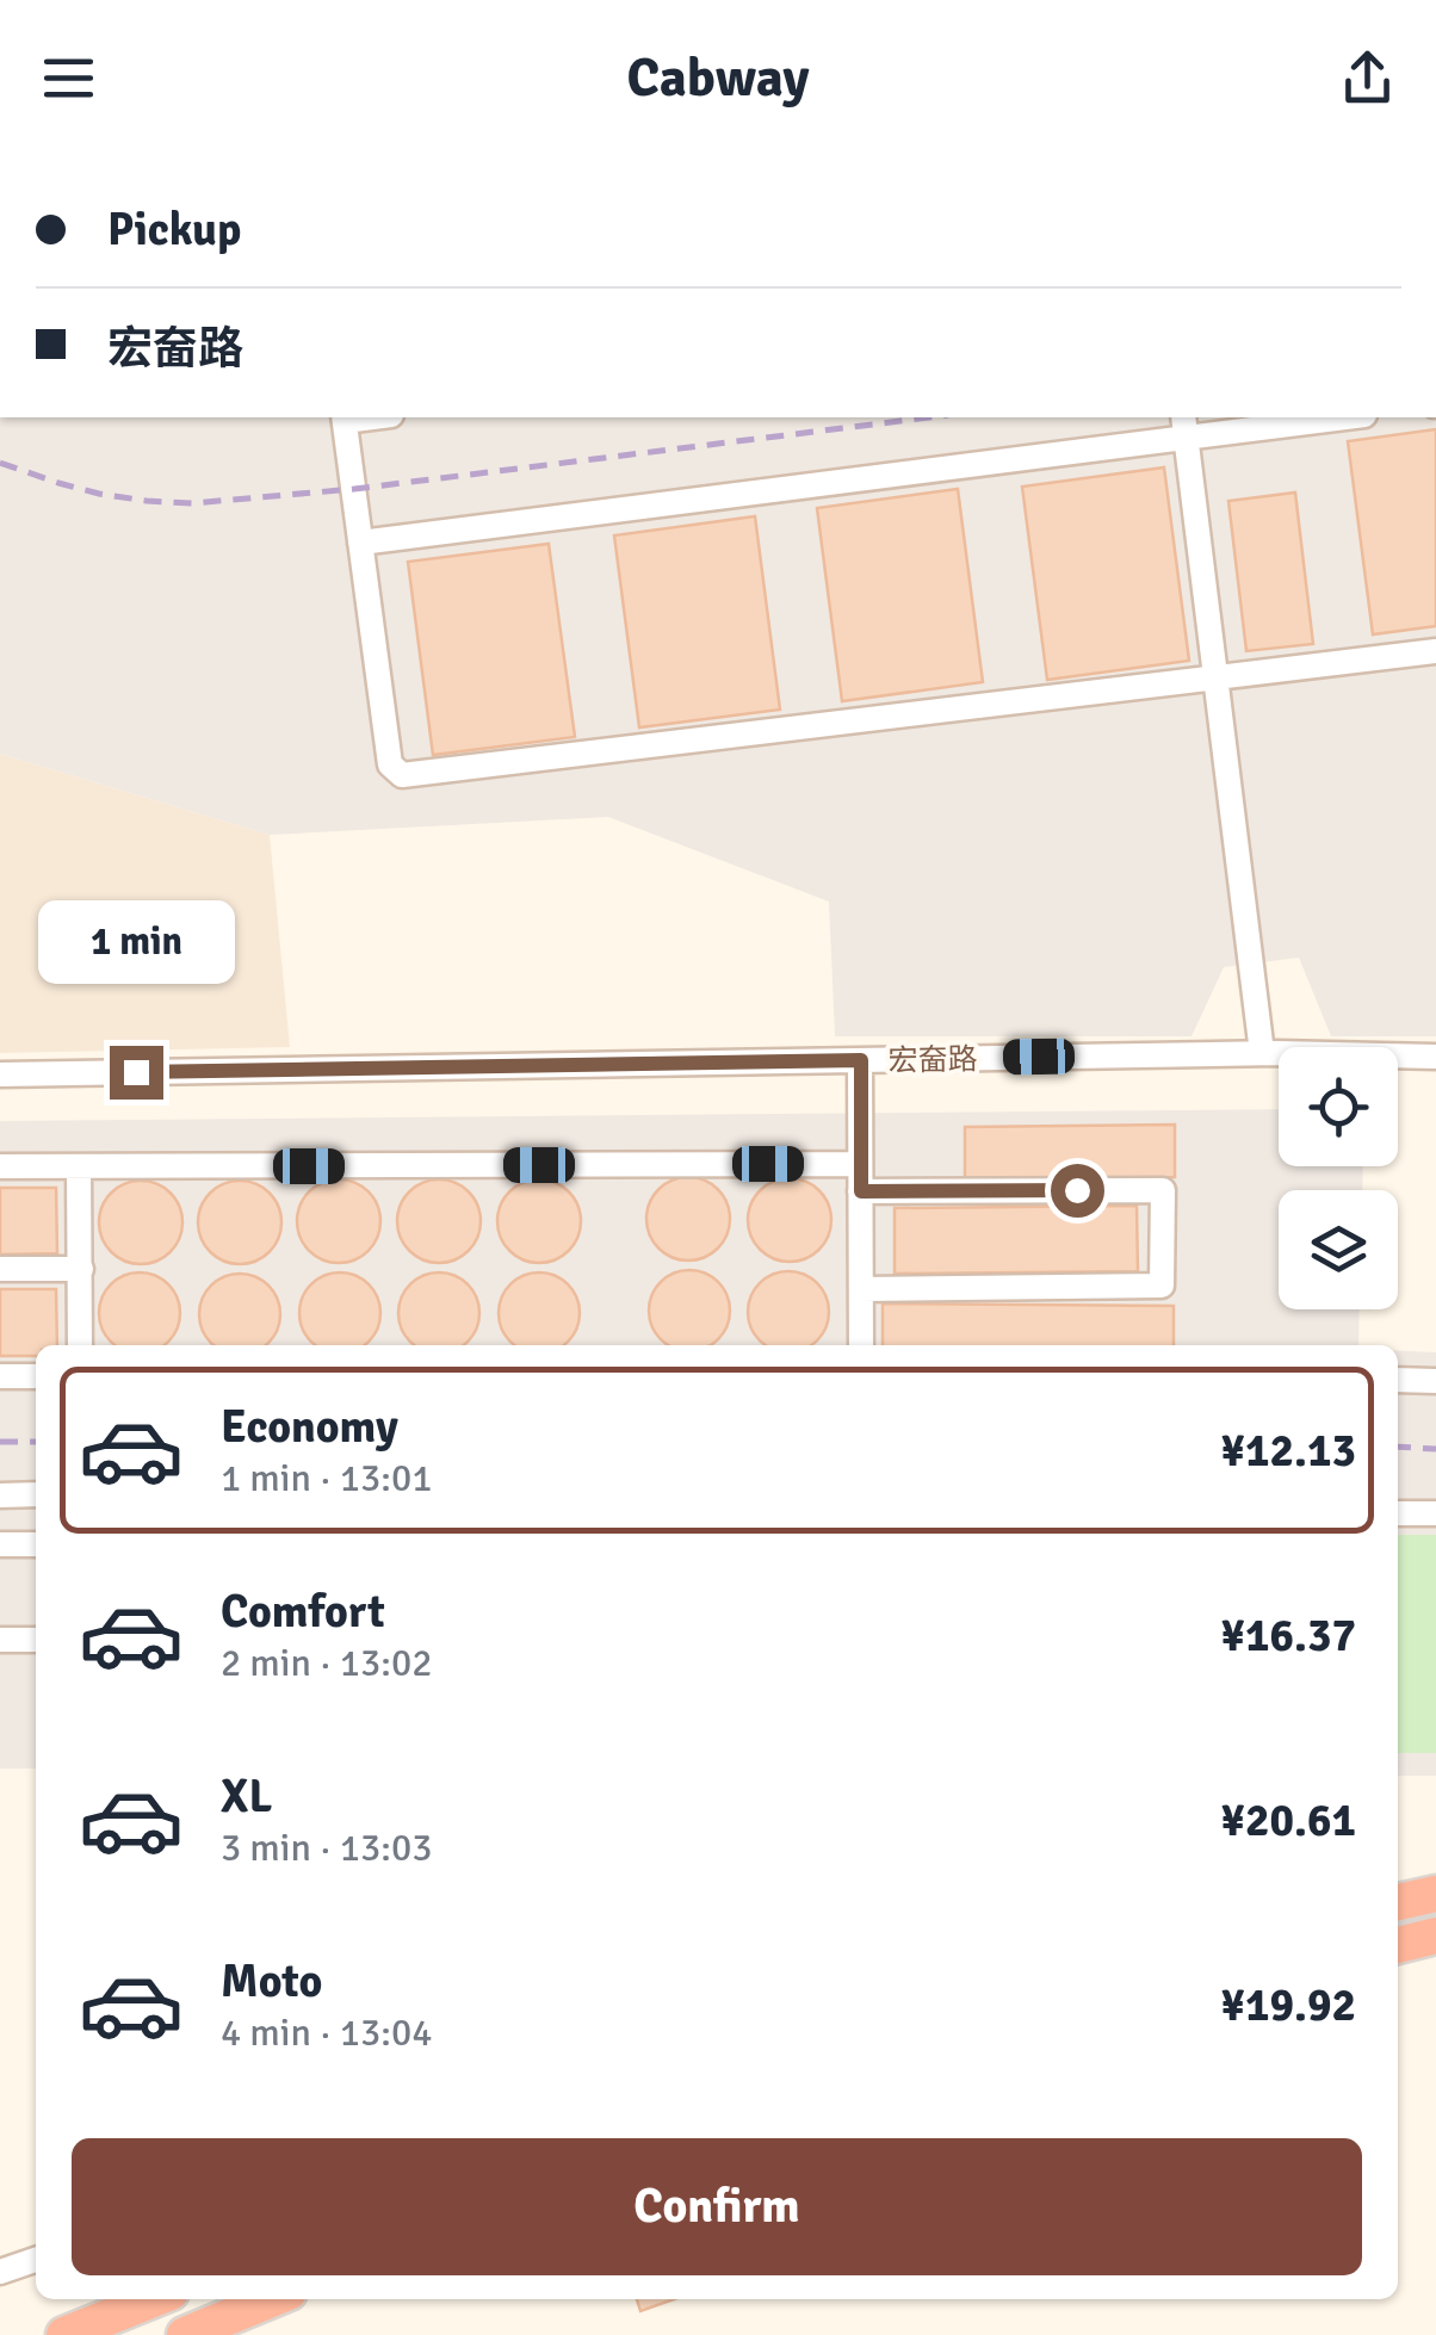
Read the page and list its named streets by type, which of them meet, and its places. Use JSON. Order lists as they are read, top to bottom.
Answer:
{
  "streets": {
    "street": ["宏奤路"]
  },
  "page": {
    "header": "Cabway",
    "banner": ["Pickup", "宏奤路"],
    "bubble": "1 min",
    "list": [
      {
        "name": "Economy",
        "note": "1 min · 13:01",
        "value": "¥12.13"
      },
      {
        "name": "Comfort",
        "note": "2 min · 13:02",
        "value": "¥16.37"
      },
      {
        "name": "XL",
        "note": "3 min · 13:03",
        "value": "¥20.61"
      },
      {
        "name": "Moto",
        "note": "4 min · 13:04",
        "value": "¥19.92"
      }
    ],
    "buttons": "Confirm"
  }
}
